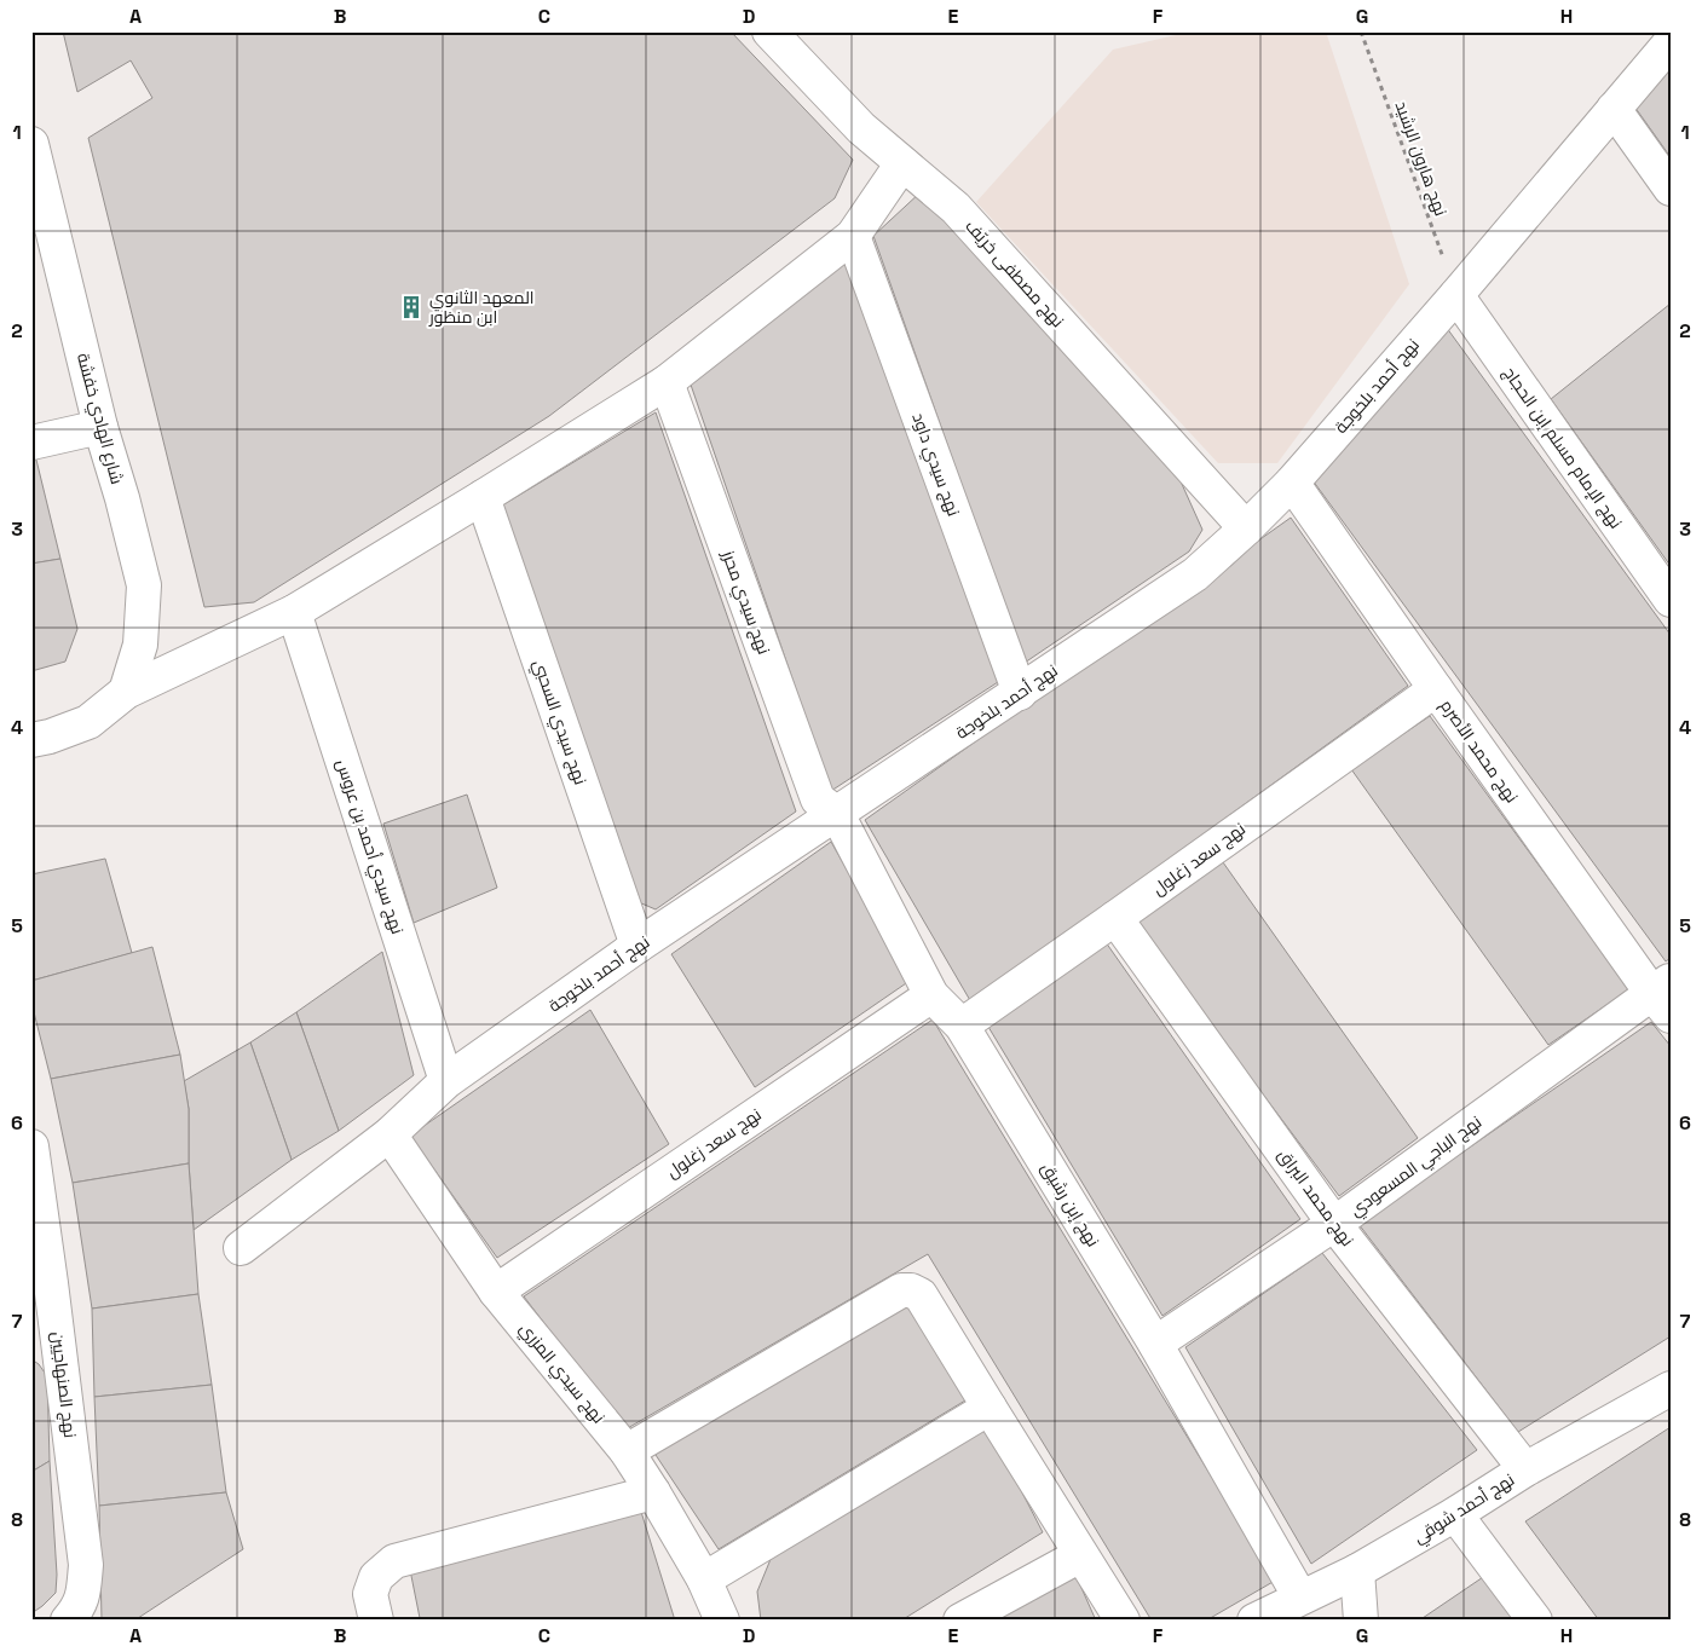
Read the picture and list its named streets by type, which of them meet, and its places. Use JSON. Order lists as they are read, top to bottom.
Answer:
{
  "streets": {
    "street": [
      "نهج مصطفى خريّف",
      "نهج أحمد بلخوجة",
      "شارع الهادي خفشة",
      "نهج اﻹمام مسلم إبن الحجاج",
      "نهج سيدي داود",
      "نهج سيدي محرز",
      "نهج سيدي السحبي",
      "نهج محمد الأصرم",
      "نهج سيدي أحمد بن عروس",
      "نهج سعد زغلول",
      "نهج الباجي المسعودي",
      "نهج محمد البراق",
      "نهج إبن رشيق",
      "نهج سيدي المزري",
      "نهج الصنهاجيين",
      "نهج أحمد شوقي"
    ],
    "path": ["نهج هارون الرشيد"]
  },
  "crossings": [
    ["نهج هارون الرشيد", "نهج أحمد بلخوجة"],
    ["نهج هارون الرشيد", "نهج اﻹمام مسلم إبن الحجاج"],
    ["نهج مصطفى خريّف", "نهج أحمد بلخوجة"],
    ["نهج أحمد بلخوجة", "نهج اﻹمام مسلم إبن الحجاج"],
    ["نهج أحمد بلخوجة", "نهج سيدي داود"],
    ["نهج أحمد بلخوجة", "نهج سيدي محرز"],
    ["نهج أحمد بلخوجة", "نهج سيدي السحبي"],
    ["نهج أحمد بلخوجة", "نهج محمد الأصرم"],
    ["نهج أحمد بلخوجة", "نهج سيدي أحمد بن عروس"],
    ["نهج أحمد بلخوجة", "نهج إبن رشيق"],
    ["نهج أحمد بلخوجة", "نهج سيدي المزري"],
    ["نهج سيدي محرز", "نهج إبن رشيق"],
    ["نهج محمد الأصرم", "نهج سعد زغلول"],
    ["نهج محمد الأصرم", "نهج الباجي المسعودي"],
    ["نهج سعد زغلول", "نهج محمد البراق"],
    ["نهج سعد زغلول", "نهج إبن رشيق"],
    ["نهج سعد زغلول", "نهج سيدي المزري"],
    ["نهج الباجي المسعودي", "نهج محمد البراق"],
    ["نهج الباجي المسعودي", "نهج إبن رشيق"],
    ["نهج محمد البراق", "نهج أحمد شوقي"],
    ["نهج إبن رشيق", "نهج أحمد شوقي"]
  ],
  "places": {
    "building": ["المعهد الثانوي ابن منظور"]
  },
  "grid": {
    "columns": [
      "A",
      "B",
      "C",
      "D",
      "E",
      "F",
      "G",
      "H"
    ],
    "rows": [
      "1",
      "2",
      "3",
      "4",
      "5",
      "6",
      "7",
      "8"
    ]
  }
}
